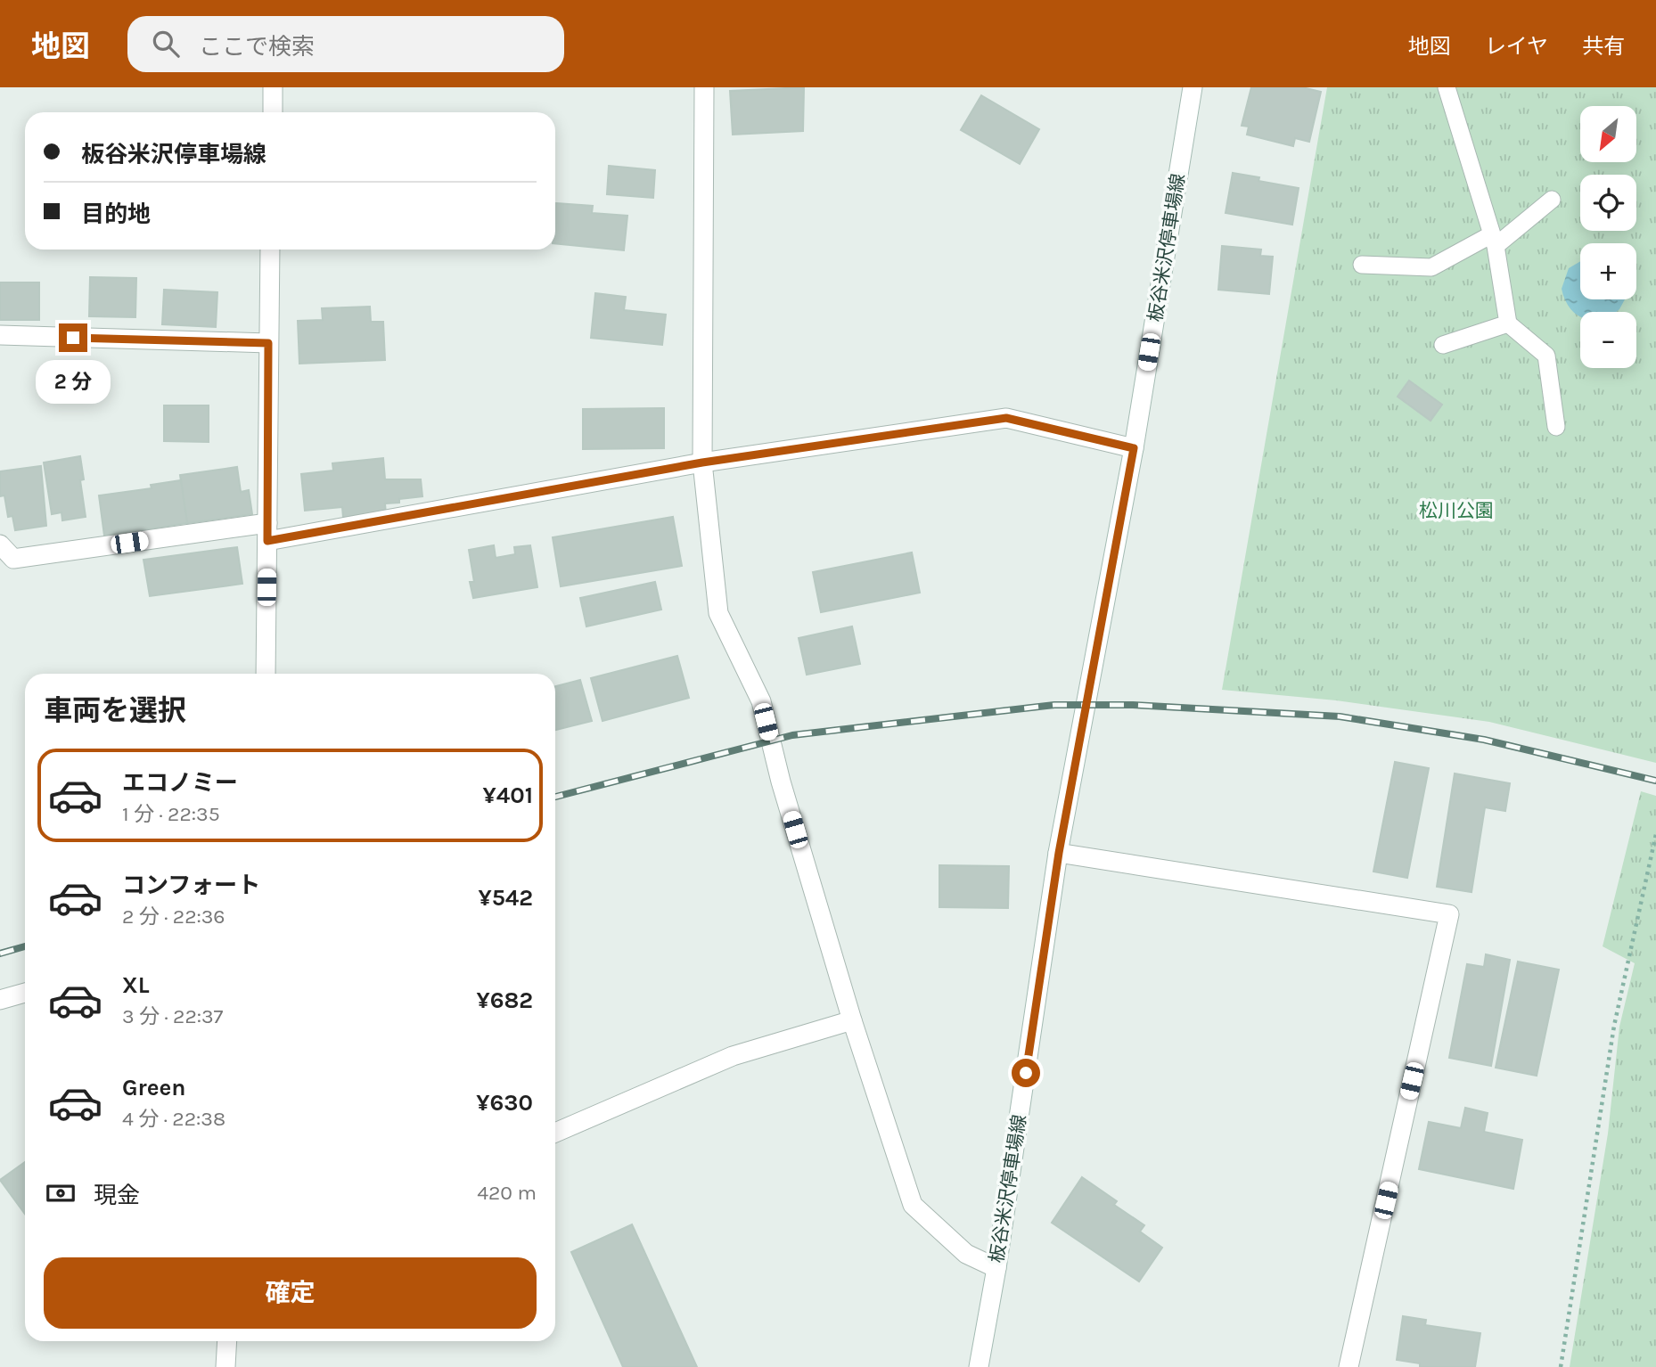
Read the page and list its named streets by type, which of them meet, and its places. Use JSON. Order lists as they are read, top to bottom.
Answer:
{
  "streets": {
    "street": ["板谷米沢停車場線"]
  },
  "parks": ["松川公園"],
  "north": "bottom left",
  "page": {
    "header": "地図",
    "search": "ここで検索",
    "nav": ["地図", "レイヤ", "共有"],
    "map_buttons": ["+", "−"],
    "banner": ["板谷米沢停車場線", "目的地"],
    "bubble": "2 分",
    "heading": "車両を選択",
    "list": [
      {
        "name": "エコノミー",
        "note": "1 分 · 22:35",
        "value": "¥401"
      },
      {
        "name": "コンフォート",
        "note": "2 分 · 22:36",
        "value": "¥542"
      },
      {
        "name": "XL",
        "note": "3 分 · 22:37",
        "value": "¥682"
      },
      {
        "name": "Green",
        "note": "4 分 · 22:38",
        "value": "¥630"
      }
    ],
    "pay": ["現金", "420 m"],
    "buttons": "確定"
  }
}
